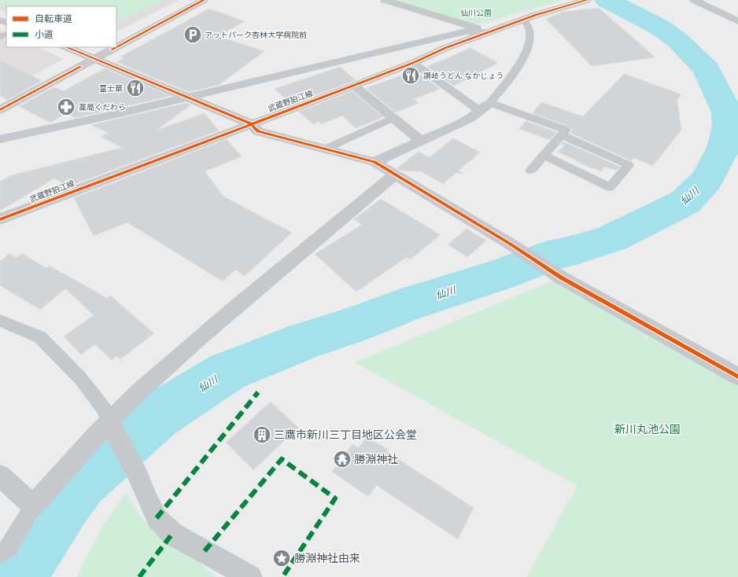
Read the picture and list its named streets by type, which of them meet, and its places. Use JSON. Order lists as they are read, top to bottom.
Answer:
{
  "streets": {
    "main road": ["武蔵野狛江線"]
  },
  "water": ["仙川"],
  "parks": ["仙川公園", "新川丸池公園"],
  "places": {
    "parking": ["アットパーク杏林大学病院前"],
    "restaurant": ["讃岐うどん なかじょう", "富士華"],
    "pharmacy": ["薬局くだわら"],
    "building": ["三鷹市新川三丁目地区公会堂"],
    "temple": ["勝淵神社"],
    "place": ["勝淵神社由来"]
  },
  "legend": ["自転車道", "小道"]
}
